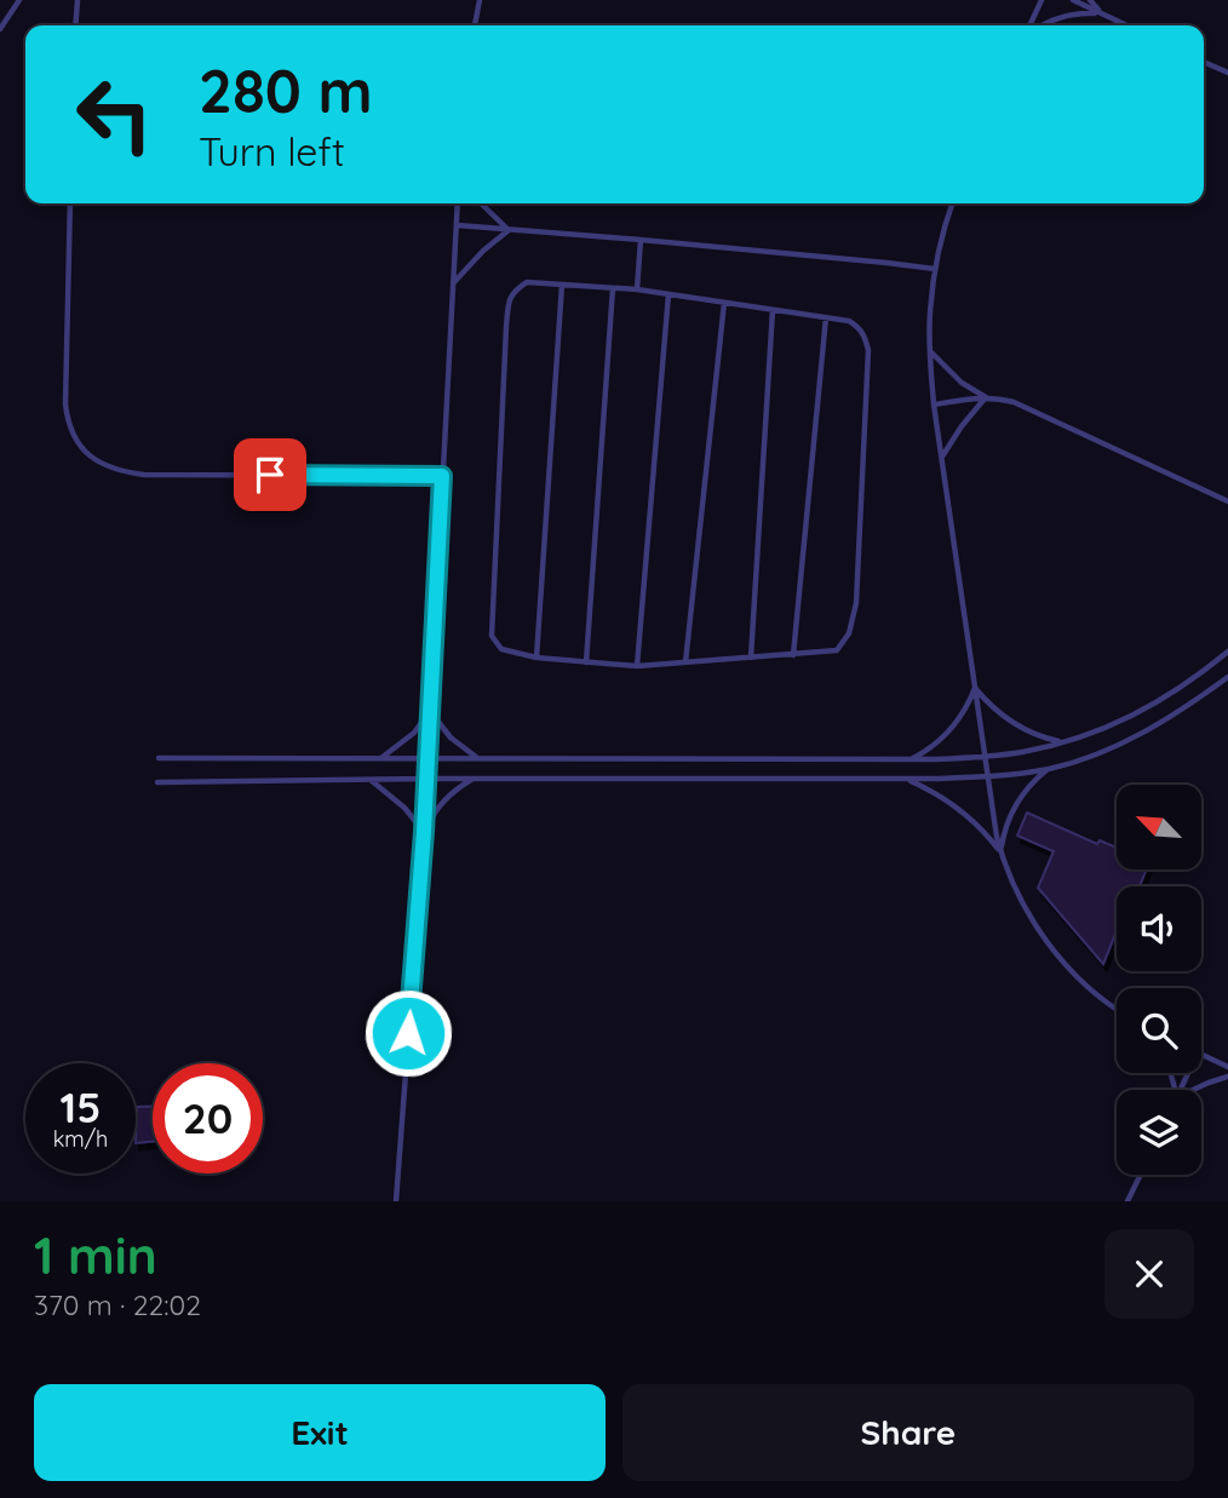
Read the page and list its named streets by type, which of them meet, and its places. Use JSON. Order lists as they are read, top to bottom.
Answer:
{
  "north": "top left",
  "page": {
    "turn": ["280 m", "Turn left"],
    "speed": "15 km/h",
    "limit": "20",
    "heading": ["1 min", "370 m · 22:02"],
    "buttons": ["Exit", "Share"]
  }
}
